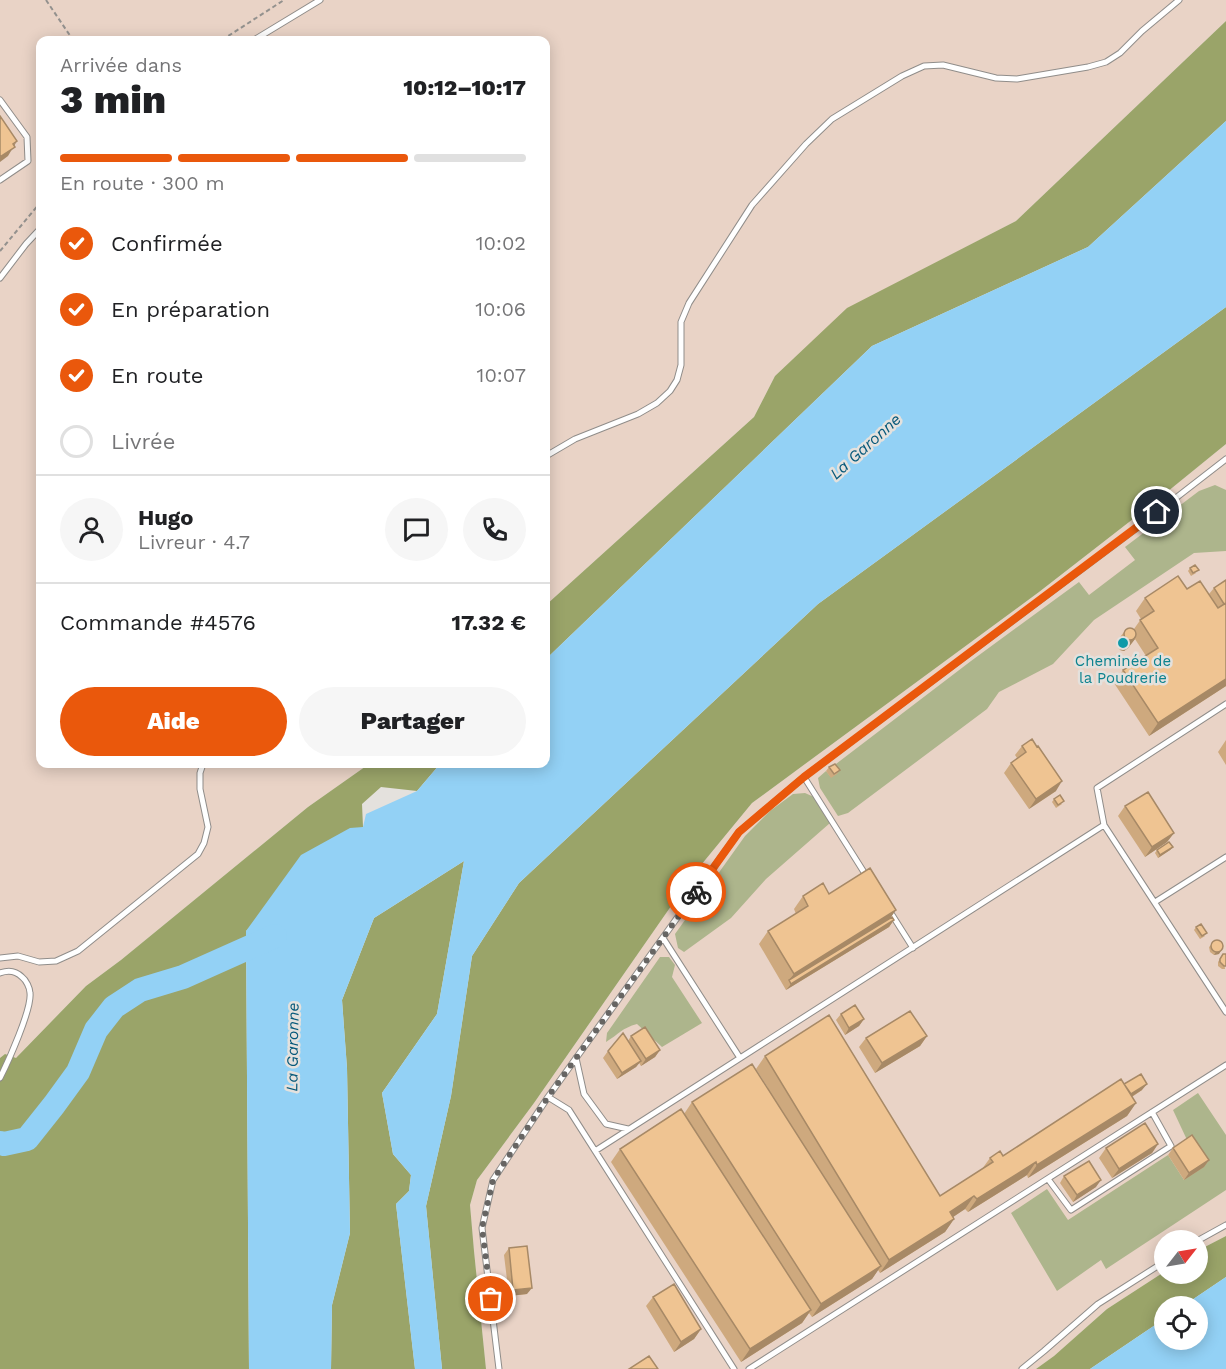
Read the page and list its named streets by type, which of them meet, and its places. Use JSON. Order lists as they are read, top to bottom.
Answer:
{
  "water": ["La Garonne"],
  "places": ["Cheminée de la Poudrerie"],
  "north": "top right",
  "page": {
    "heading": ["3 min", "Arrivée dans", "10:12–10:17"],
    "panel": [
      "Hugo",
      "Livreur · 4.7",
      "Commande #4576",
      "17.32 €"
    ],
    "bar": "En route · 300 m",
    "list": [
      ["Confirmée", "10:02"],
      ["En préparation", "10:06"],
      ["En route", "10:07"],
      "Livrée"
    ],
    "buttons": ["Aide", "Partager"]
  }
}
